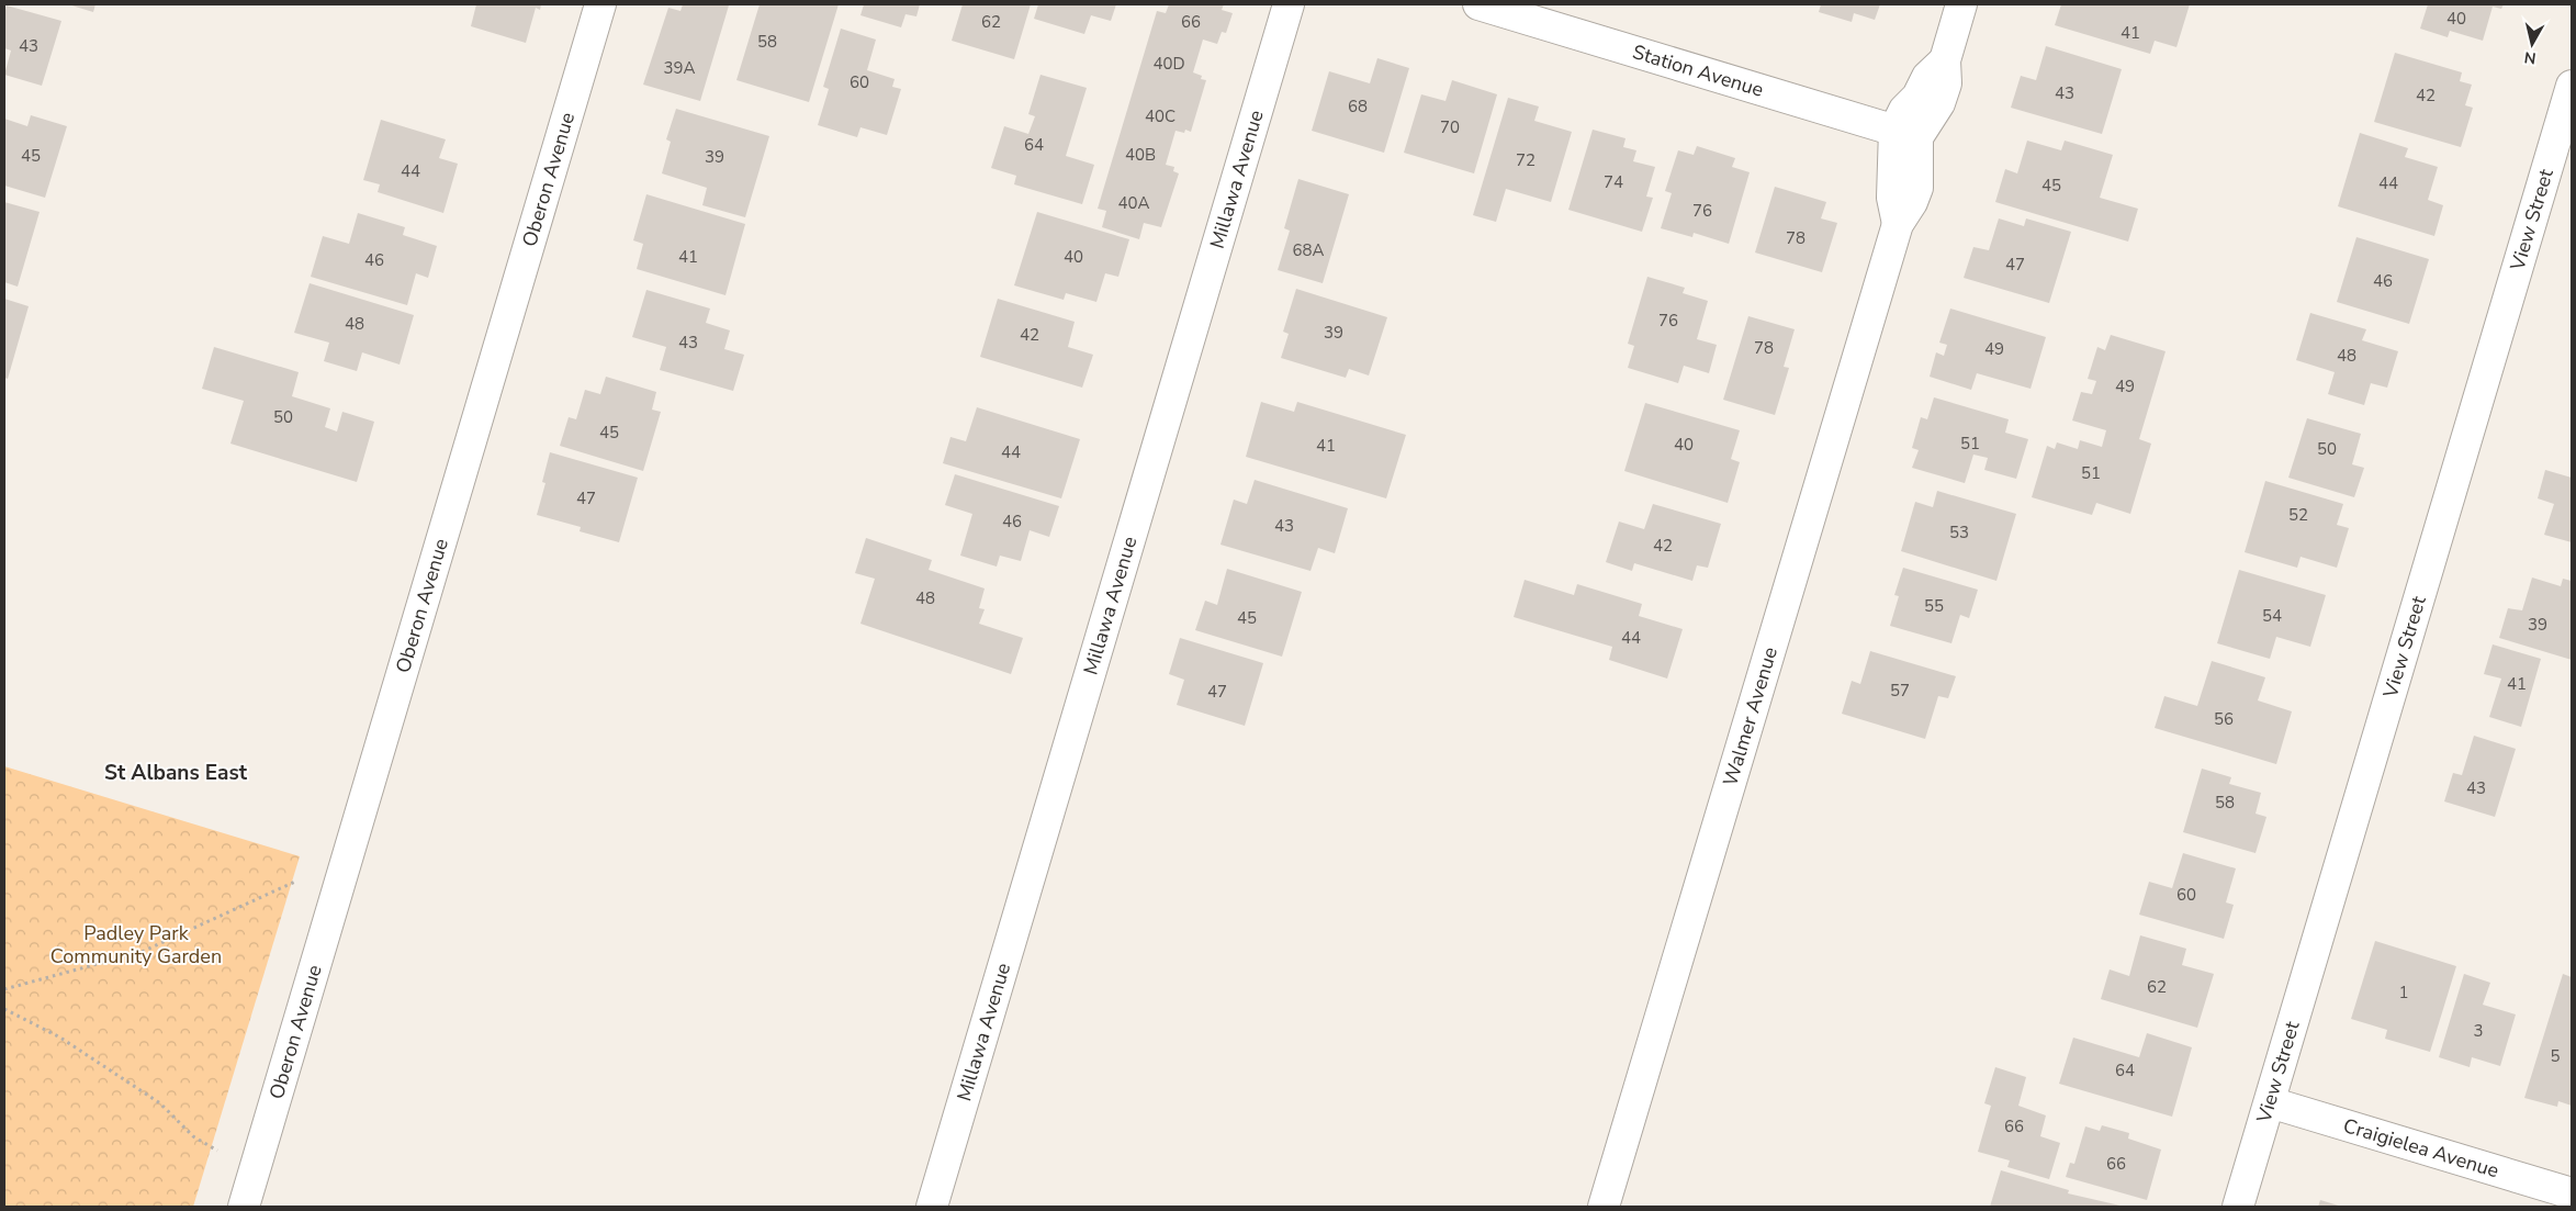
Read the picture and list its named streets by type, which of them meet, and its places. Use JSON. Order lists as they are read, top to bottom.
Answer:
{
  "streets": {
    "street": [
      "Station Avenue",
      "Oberon Avenue",
      "Millawa Avenue",
      "View Street",
      "Walmer Avenue",
      "Craigielea Avenue"
    ]
  },
  "crossings": [
    ["Station Avenue", "Walmer Avenue"],
    ["View Street", "Craigielea Avenue"]
  ],
  "districts": ["St Albans East"],
  "parks": ["Padley Park Community Garden"],
  "house_numbers": [
    "40",
    "62",
    "66",
    "41",
    "58",
    "43",
    "40D",
    "39A",
    "60",
    "43",
    "42",
    "68",
    "40C",
    "70",
    "64",
    "40B",
    "45",
    "39",
    "72",
    "44",
    "74",
    "44",
    "45",
    "40A",
    "76",
    "78",
    "68A",
    "41",
    "40",
    "46",
    "47",
    "46",
    "76",
    "48",
    "39",
    "42",
    "43",
    "78",
    "49",
    "48",
    "49",
    "50",
    "45",
    "51",
    "40",
    "41",
    "50",
    "44",
    "51",
    "47",
    "52",
    "46",
    "43",
    "53",
    "42",
    "48",
    "55",
    "54",
    "45",
    "39",
    "44",
    "41",
    "57",
    "47",
    "56",
    "43",
    "58",
    "60",
    "62",
    "1",
    "3",
    "5",
    "64",
    "66",
    "66"
  ],
  "north": "bottom"
}
